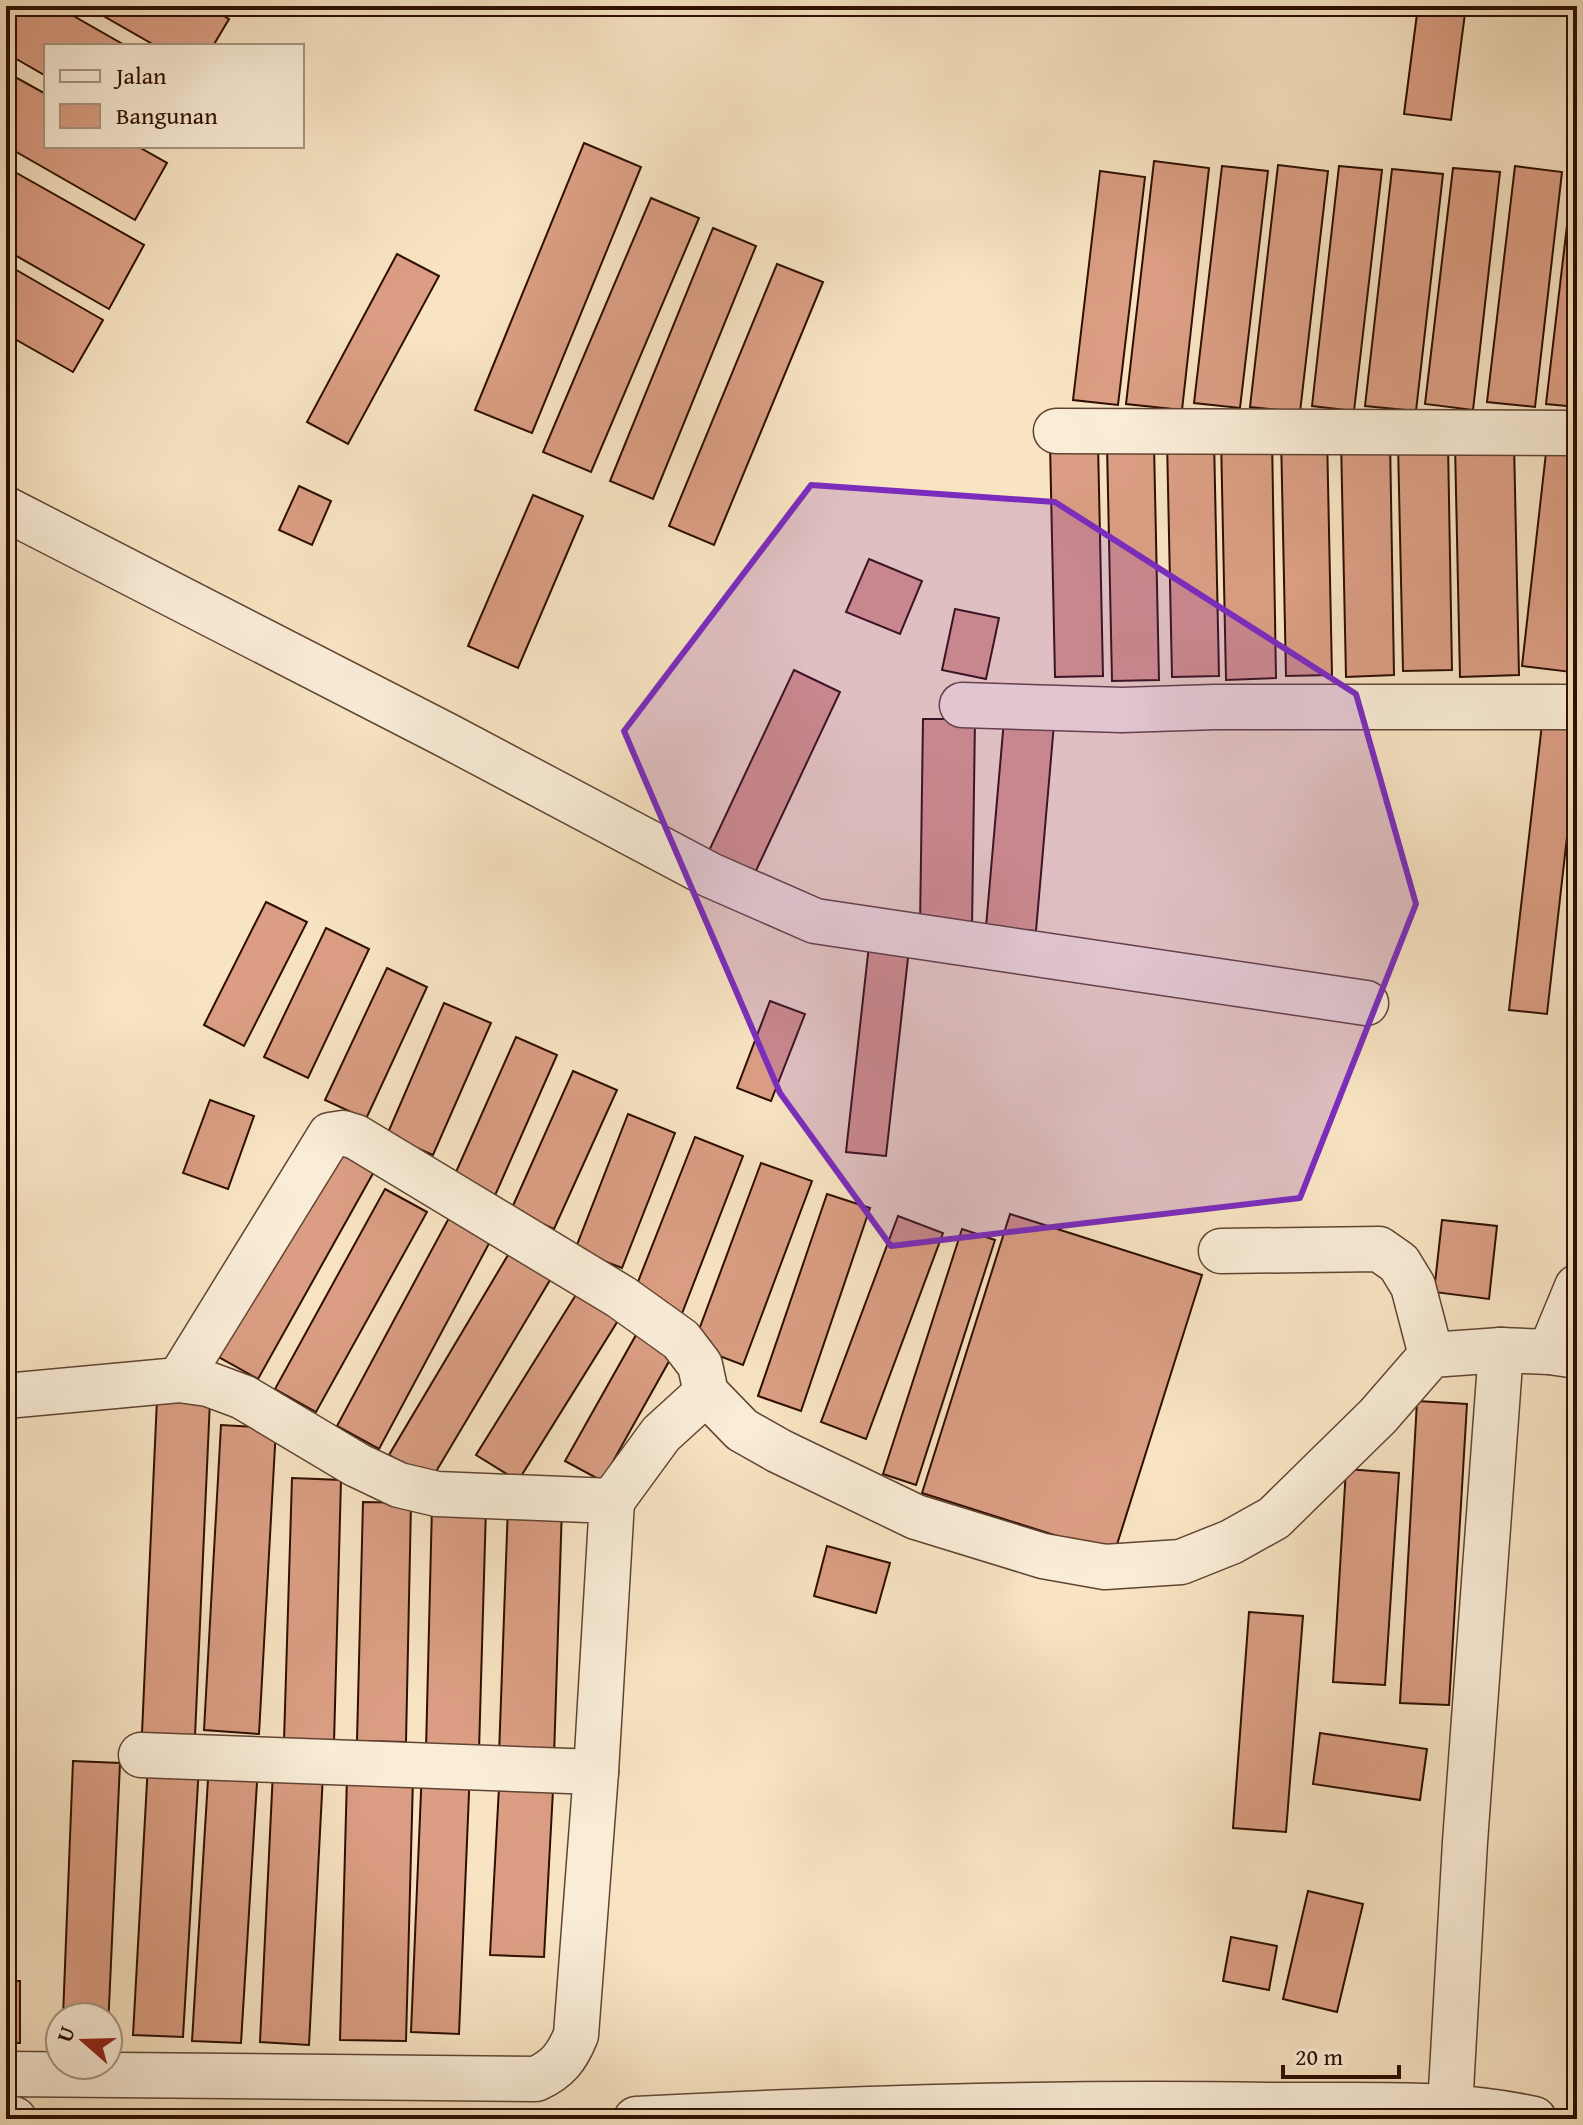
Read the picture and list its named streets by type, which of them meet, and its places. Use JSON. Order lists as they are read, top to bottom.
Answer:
{
  "legend": ["Jalan", "Bangunan"],
  "scale_bar": "20 m",
  "north": "left"
}
